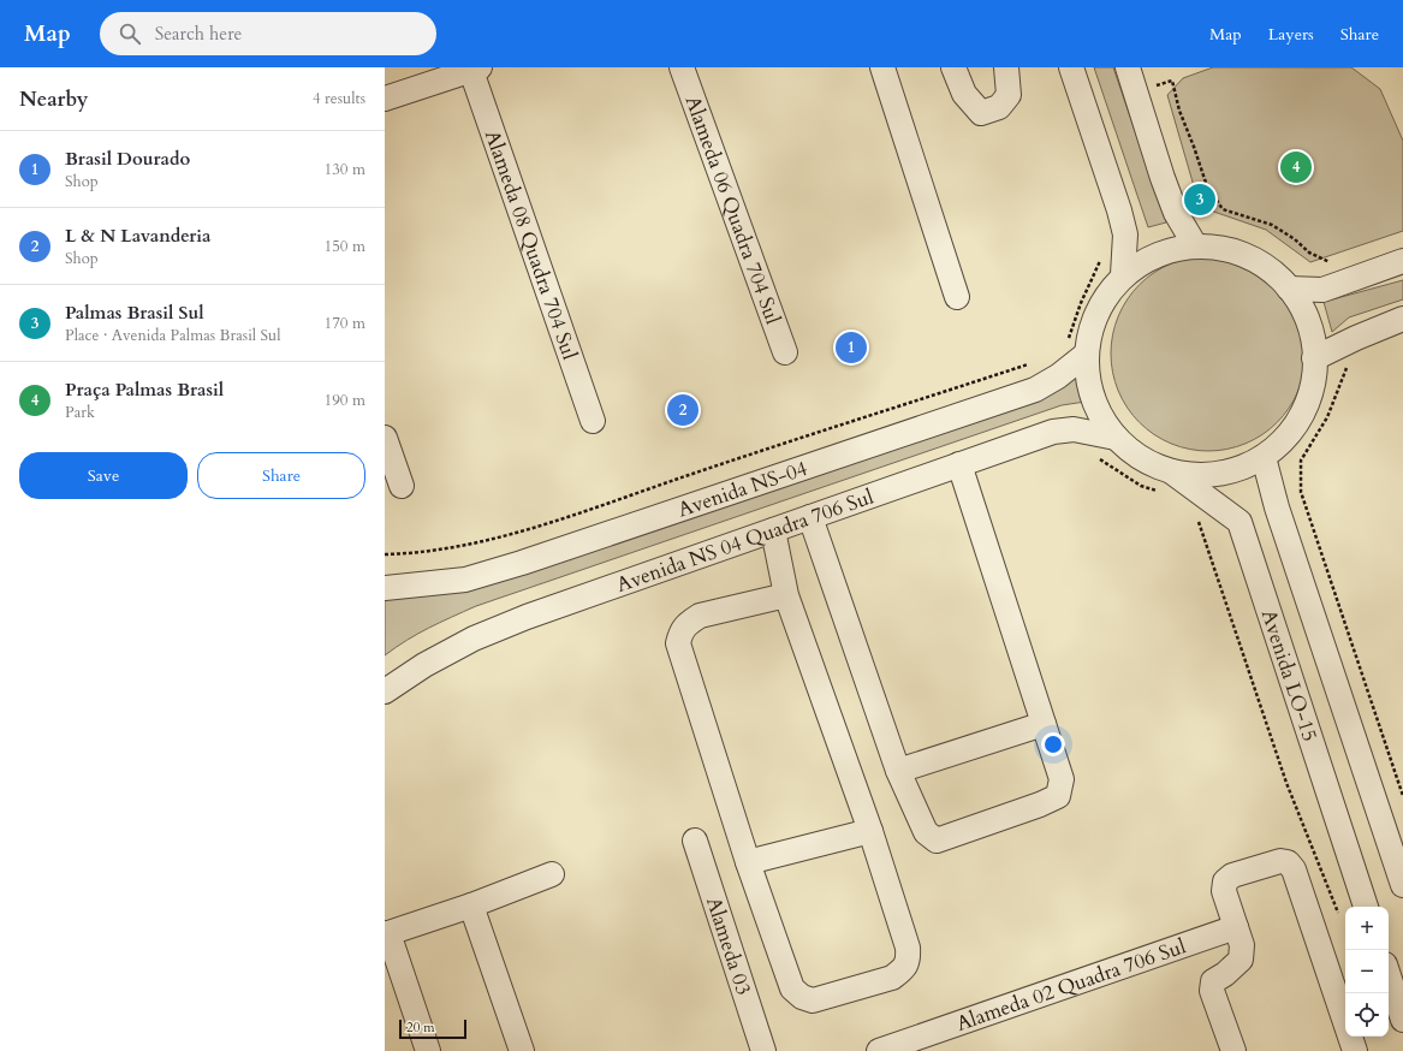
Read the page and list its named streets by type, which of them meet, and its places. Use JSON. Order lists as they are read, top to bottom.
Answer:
{
  "streets": {
    "street": [
      "Alameda 06 Quadra 704 Sul",
      "Alameda 08 Quadra 704 Sul",
      "Avenida NS-04",
      "Avenida NS 04 Quadra 706 Sul",
      "Avenida LO-15",
      "Alameda 03",
      "Alameda 02 Quadra 706 Sul"
    ]
  },
  "crossings": [
    ["Avenida NS 04 Quadra 706 Sul", "Avenida LO-15"]
  ],
  "scale_bar": "20 m",
  "page": {
    "header": "Map",
    "search": "Search here",
    "nav": ["Map", "Layers", "Share"],
    "heading": ["Nearby", "4 results"],
    "list": [
      {
        "mark": "1",
        "name": "Brasil Dourado",
        "note": "Shop",
        "value": "130 m"
      },
      {
        "mark": "2",
        "name": "L & N Lavanderia",
        "note": "Shop",
        "value": "150 m"
      },
      {
        "mark": "3",
        "name": "Palmas Brasil Sul",
        "note": "Place · Avenida Palmas Brasil Sul",
        "value": "170 m"
      },
      {
        "mark": "4",
        "name": "Praça Palmas Brasil",
        "note": "Park",
        "value": "190 m"
      }
    ],
    "pins": [
      "4",
      "3",
      "1",
      "2"
    ],
    "buttons": ["Save", "Share"],
    "map_buttons": ["+", "−"],
    "scale": "20 m"
  }
}
